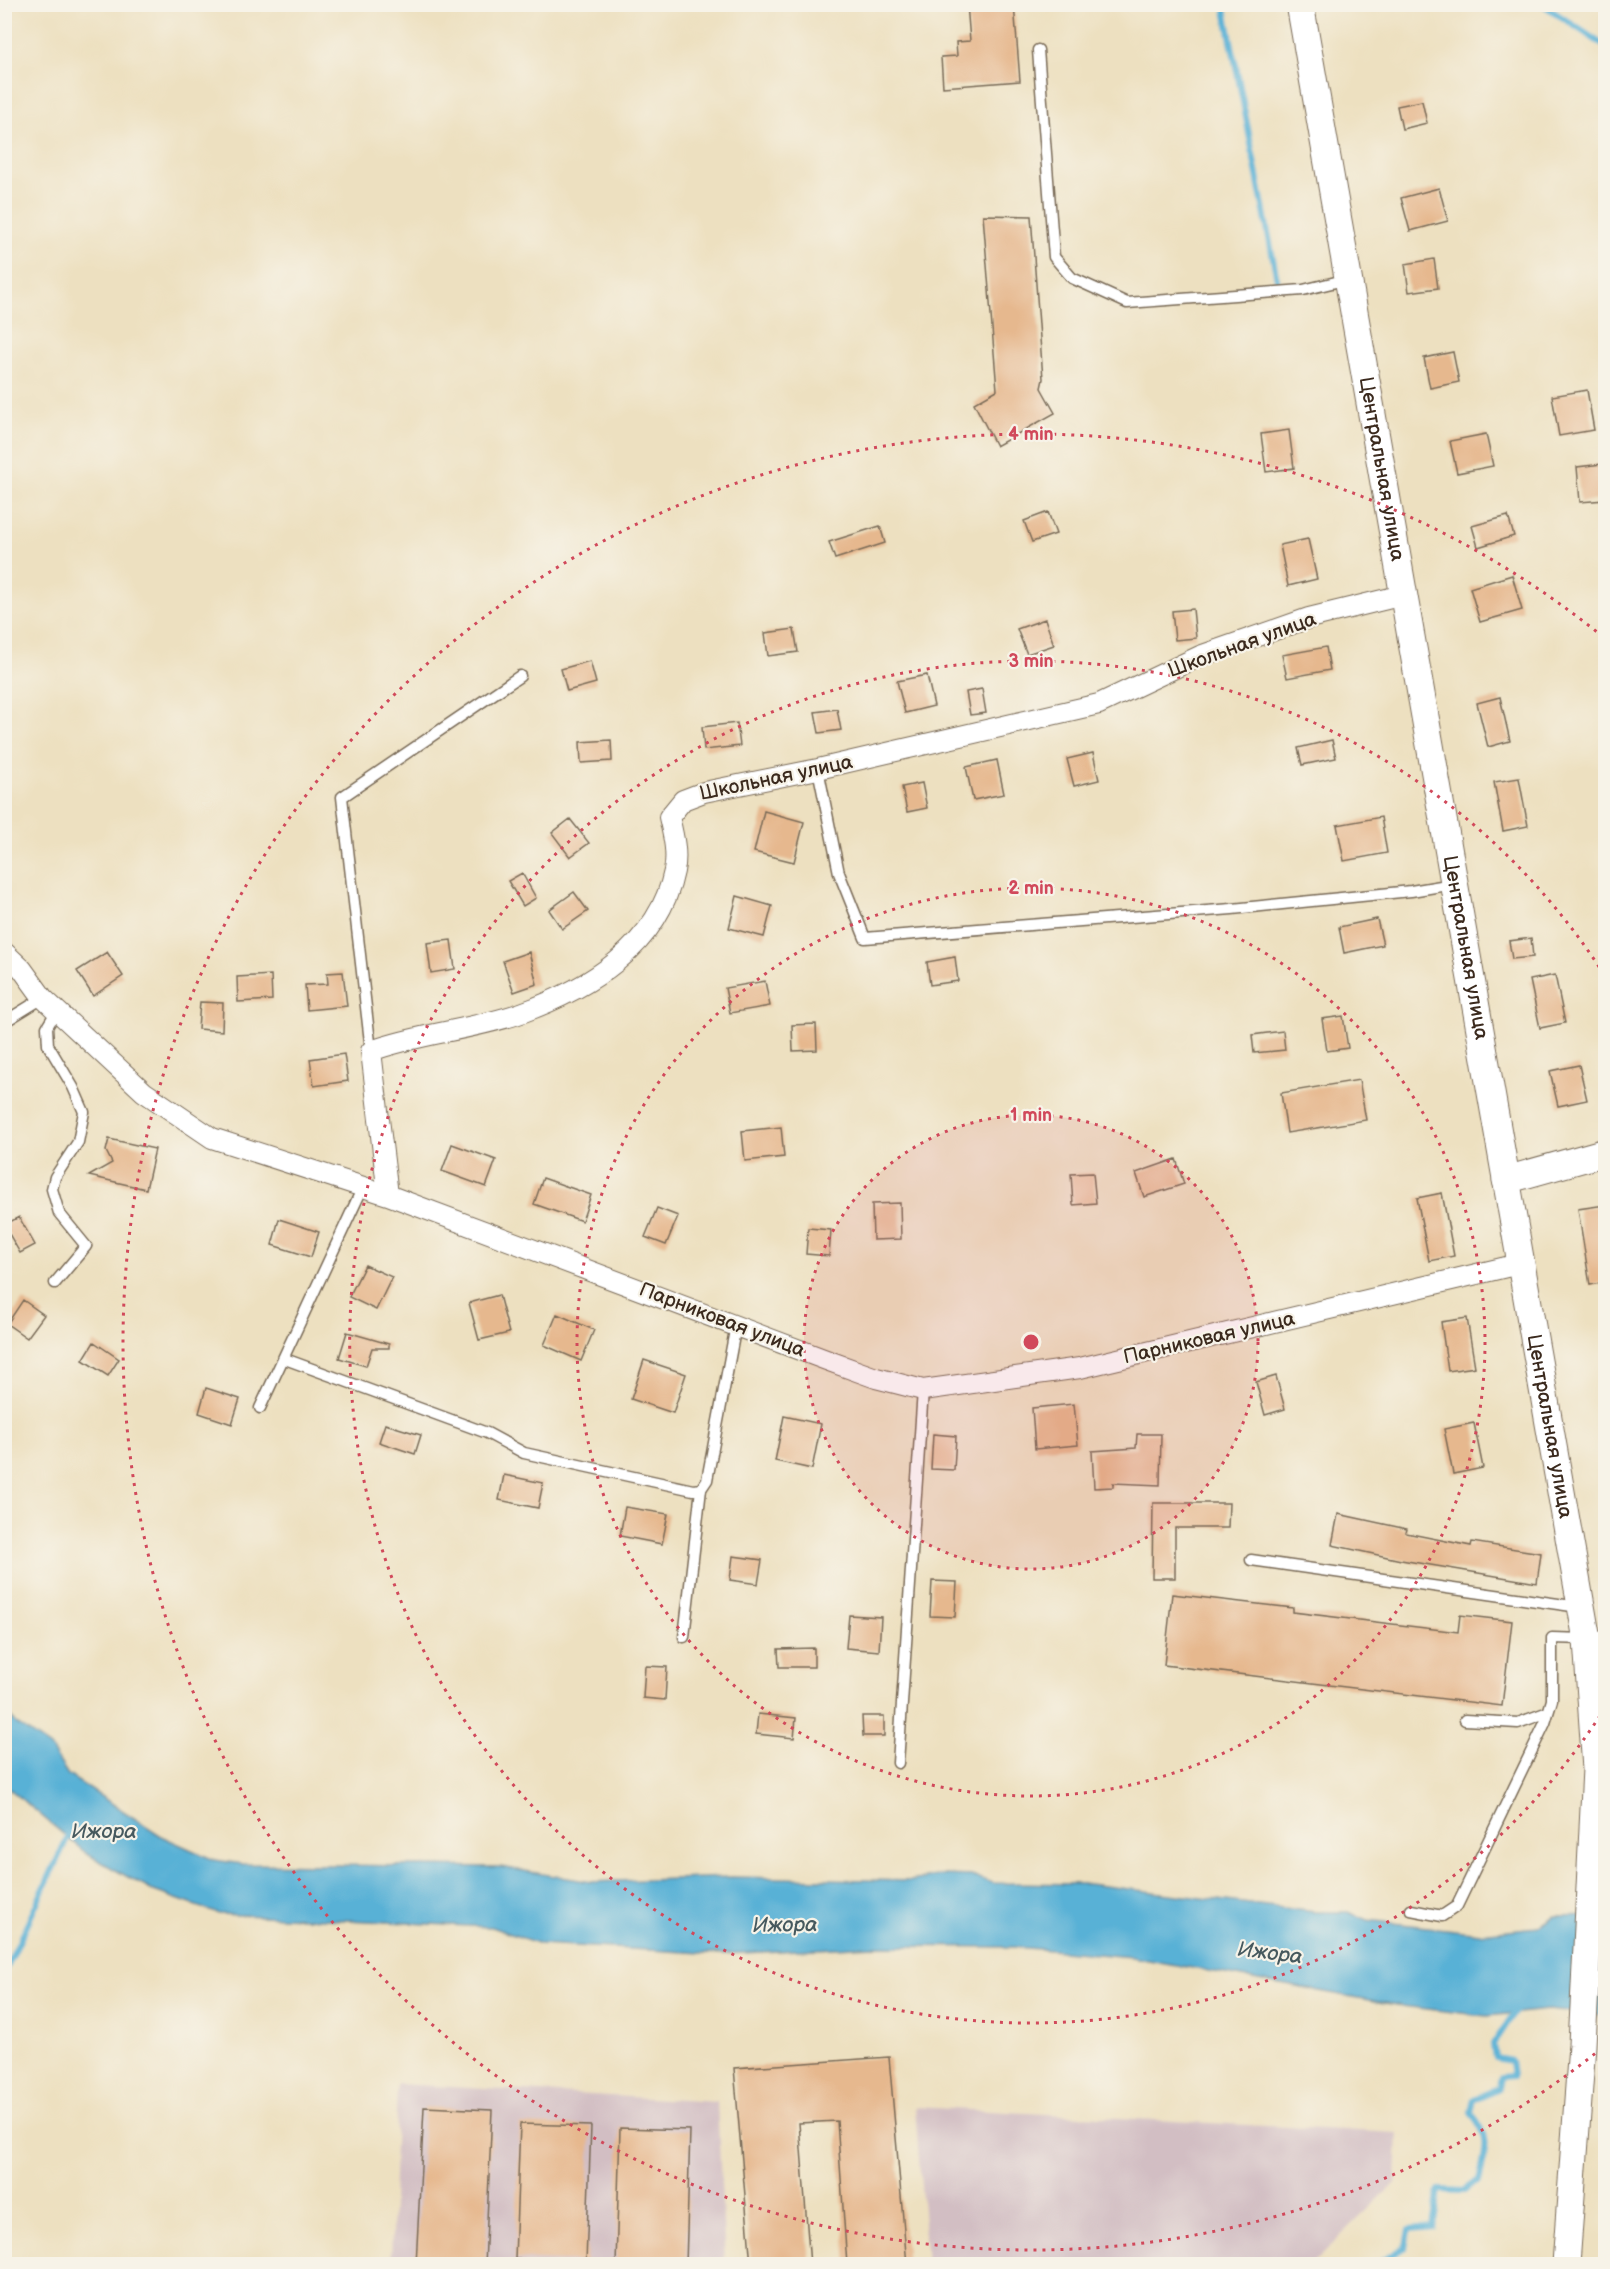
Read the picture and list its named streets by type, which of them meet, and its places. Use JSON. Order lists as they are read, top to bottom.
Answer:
{
  "streets": {
    "main road": ["Центральная улица"],
    "street": ["Школьная улица", "Парниковая улица"]
  },
  "crossings": [
    ["Центральная улица", "Школьная улица"],
    ["Центральная улица", "Парниковая улица"]
  ],
  "water": ["Ижора"],
  "rings": [
    "4 min",
    "3 min",
    "2 min",
    "1 min"
  ]
}
